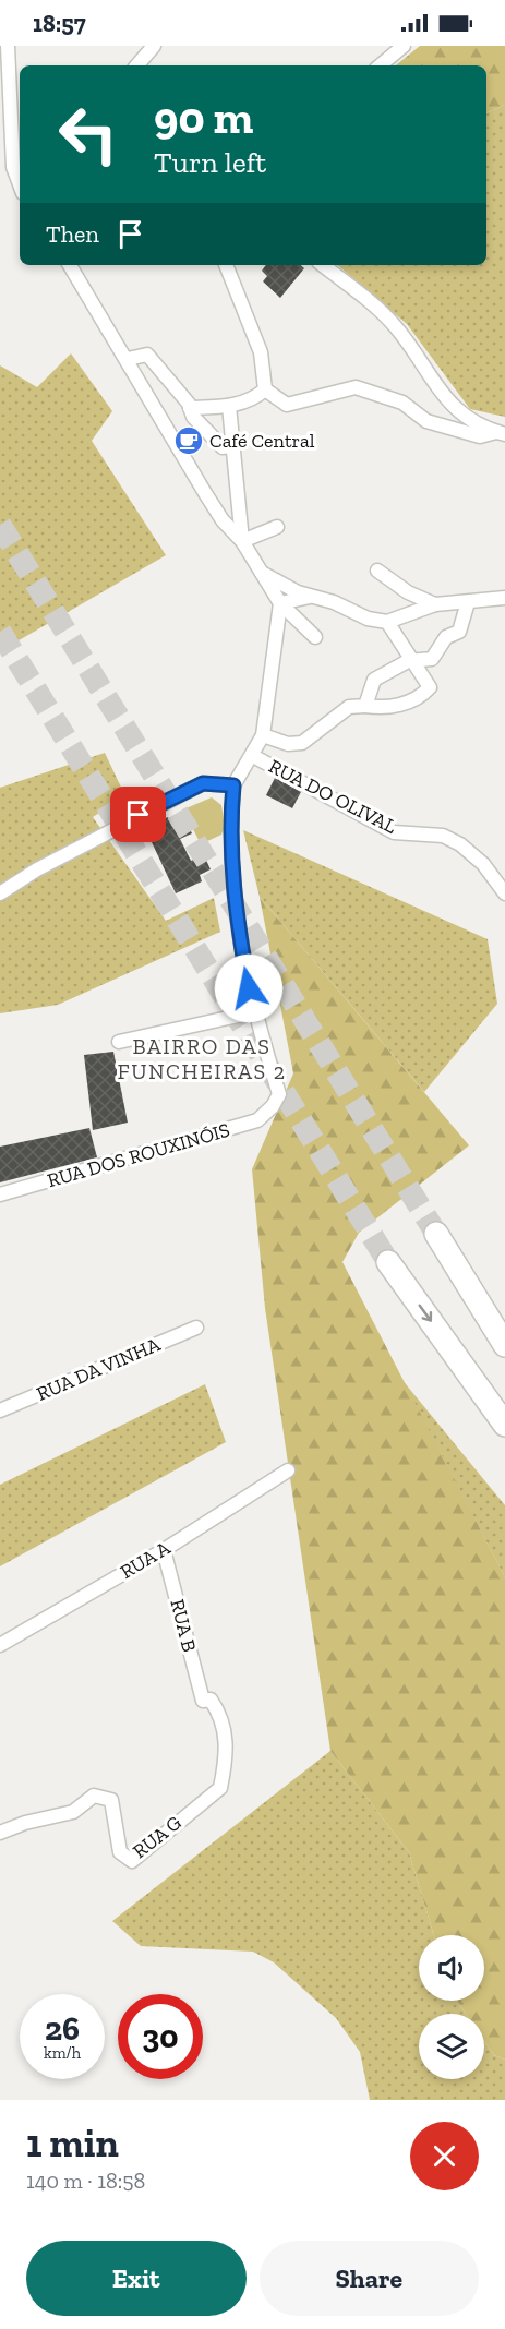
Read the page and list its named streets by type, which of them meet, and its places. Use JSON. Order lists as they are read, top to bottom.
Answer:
{
  "streets": {
    "street": [
      "RUA DO OLIVAL",
      "RUA DOS ROUXINÓIS",
      "RUA DA VINHA",
      "RUA A",
      "RUA B",
      "RUA G"
    ]
  },
  "crossings": [
    ["RUA A", "RUA B"],
    ["RUA B", "RUA G"]
  ],
  "districts": ["BAIRRO DAS FUNCHEIRAS 2"],
  "places": {
    "cafe": ["Café Central"]
  },
  "page": {
    "status": "18:57",
    "turn": ["90 m", "Turn left"],
    "then": "Then",
    "speed": "26 km/h",
    "limit": "30",
    "heading": ["1 min", "140 m · 18:58"],
    "buttons": ["Exit", "Share"]
  }
}
